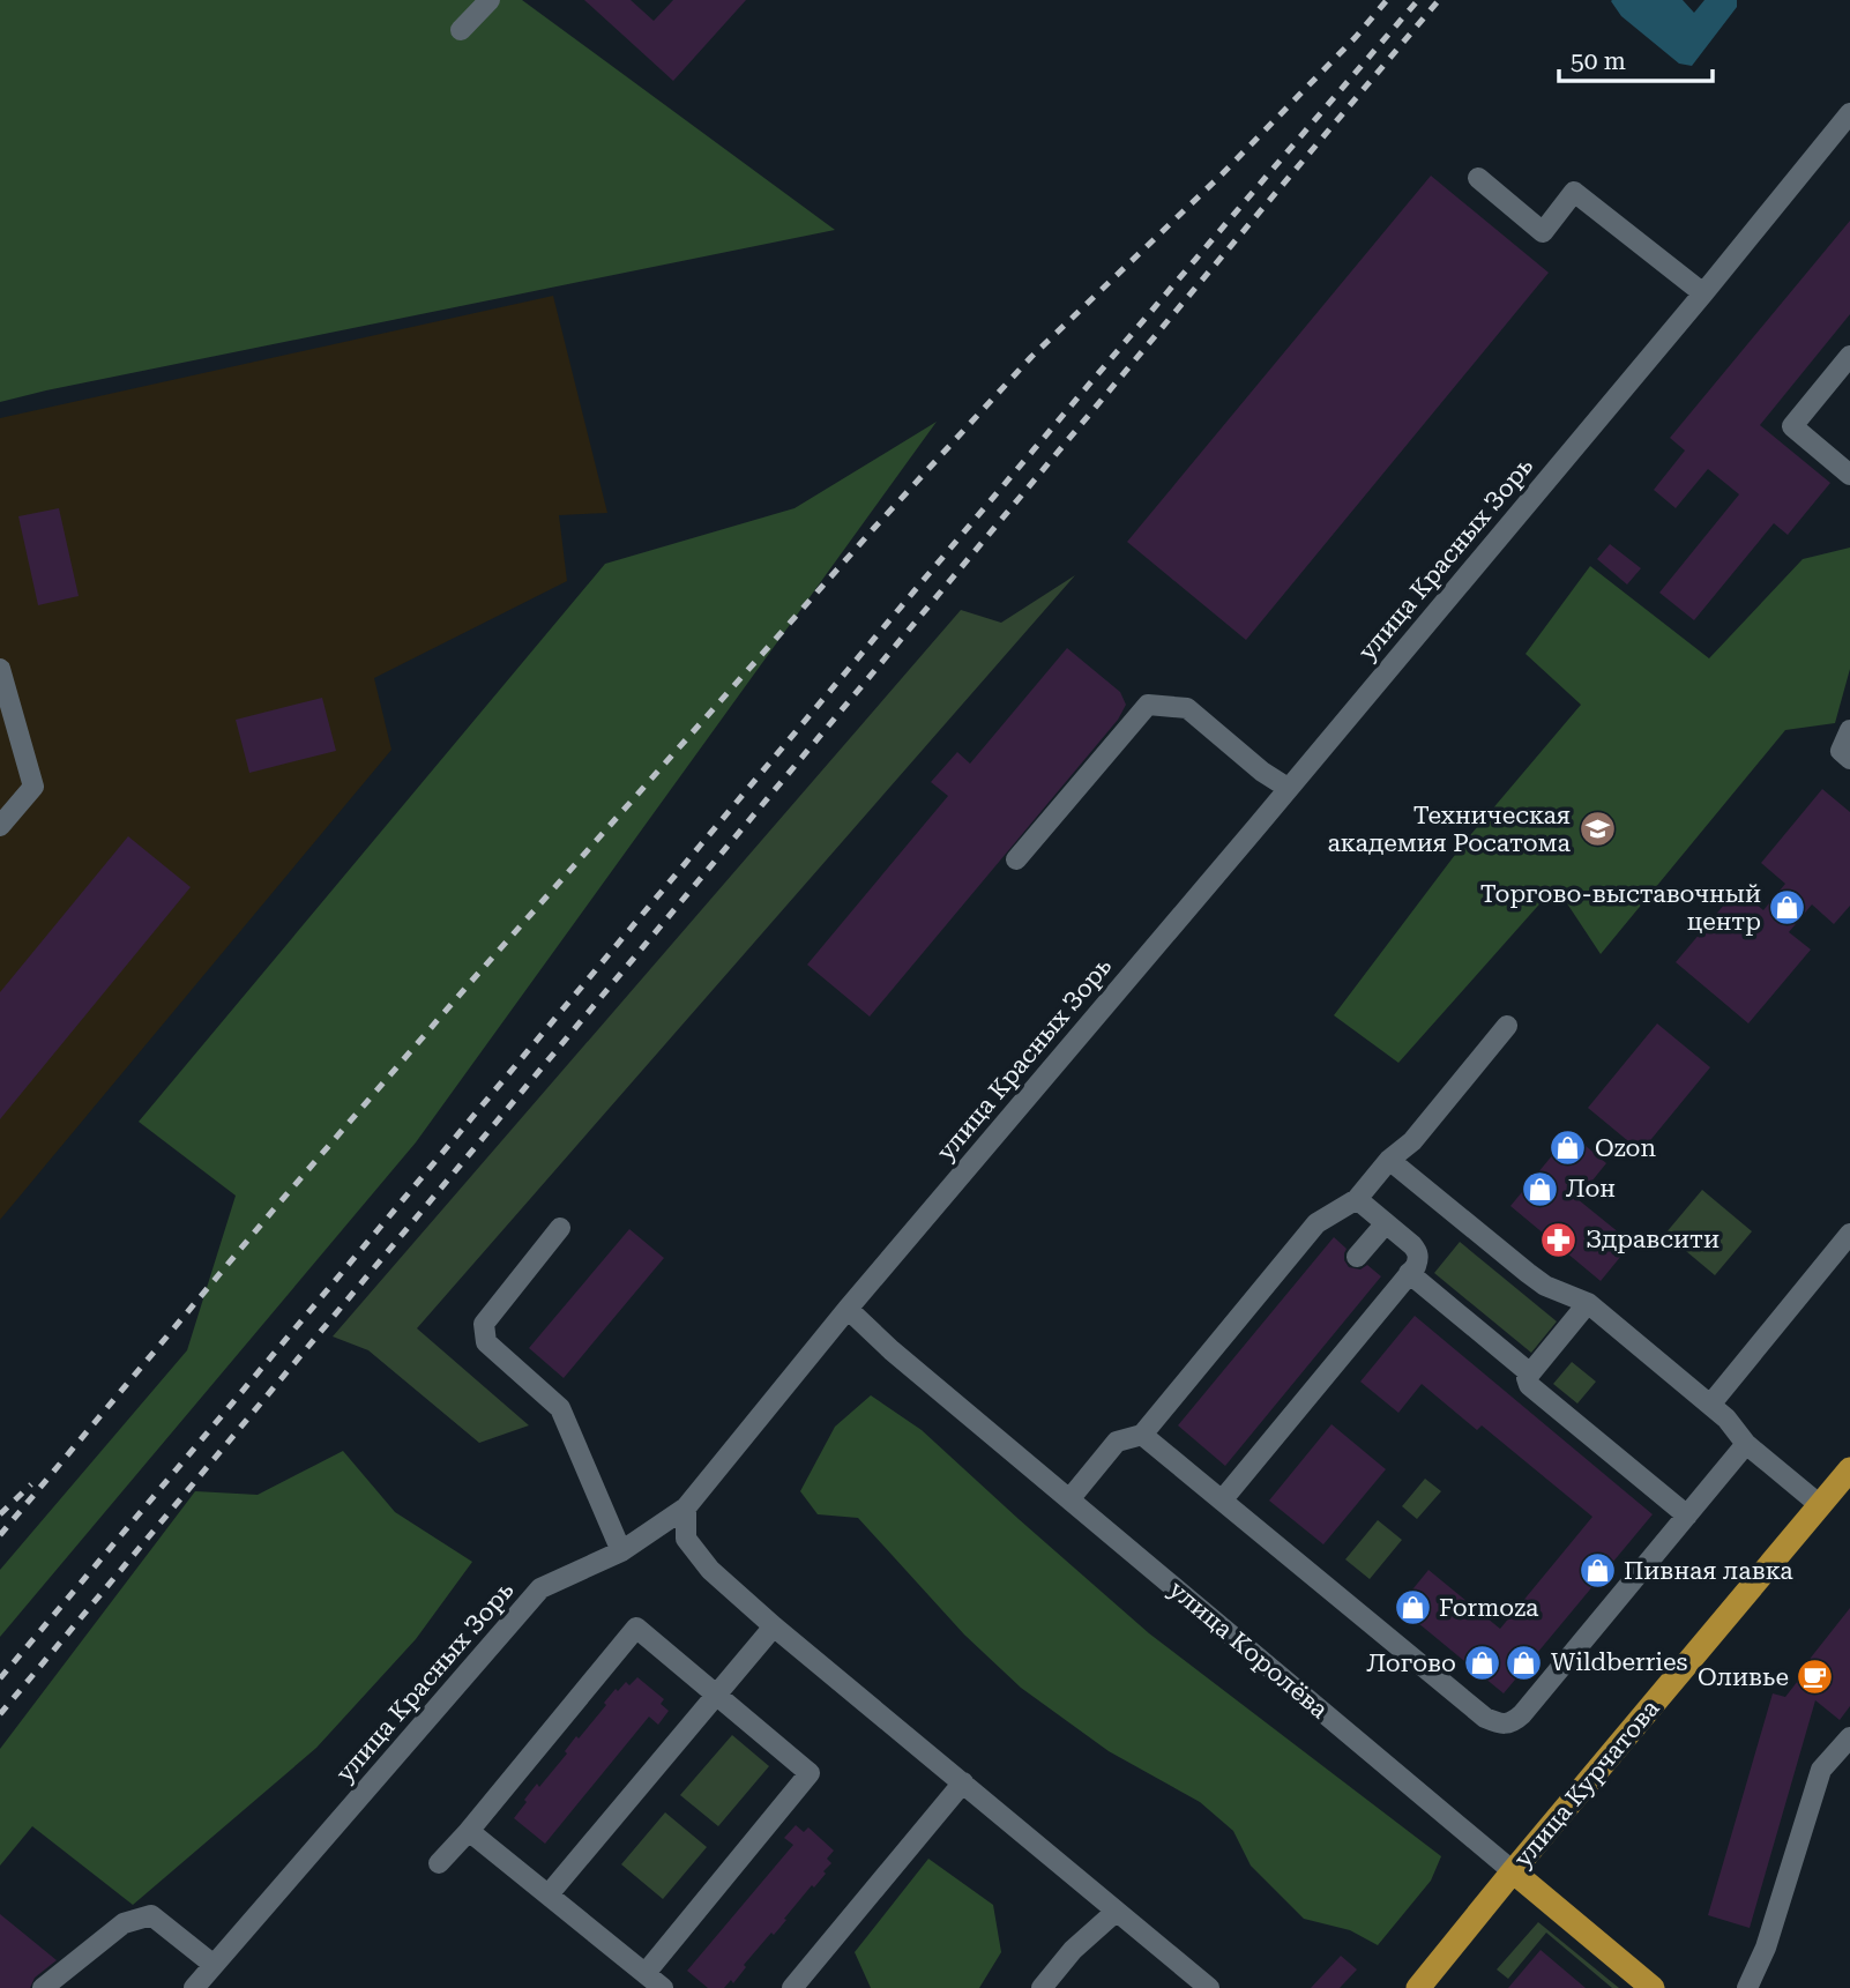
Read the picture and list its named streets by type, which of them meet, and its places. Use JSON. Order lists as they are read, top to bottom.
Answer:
{
  "streets": {
    "main road": ["улица Королёва", "улица Курчатова"],
    "street": ["улица Красных Зорь"]
  },
  "crossings": [
    ["улица Красных Зорь", "улица Королёва"],
    ["улица Королёва", "улица Курчатова"]
  ],
  "places": {
    "school or university": ["Техническая академия Росатома"],
    "shop": [
      "Торгово-выставочный центр",
      "Ozon",
      "Лон",
      "Пивная лавка",
      "Formoza",
      "Wildberries",
      "Логово"
    ],
    "pharmacy": ["Здравсити"],
    "cafe": ["Оливье"]
  },
  "scale_bar": "50 m"
}
